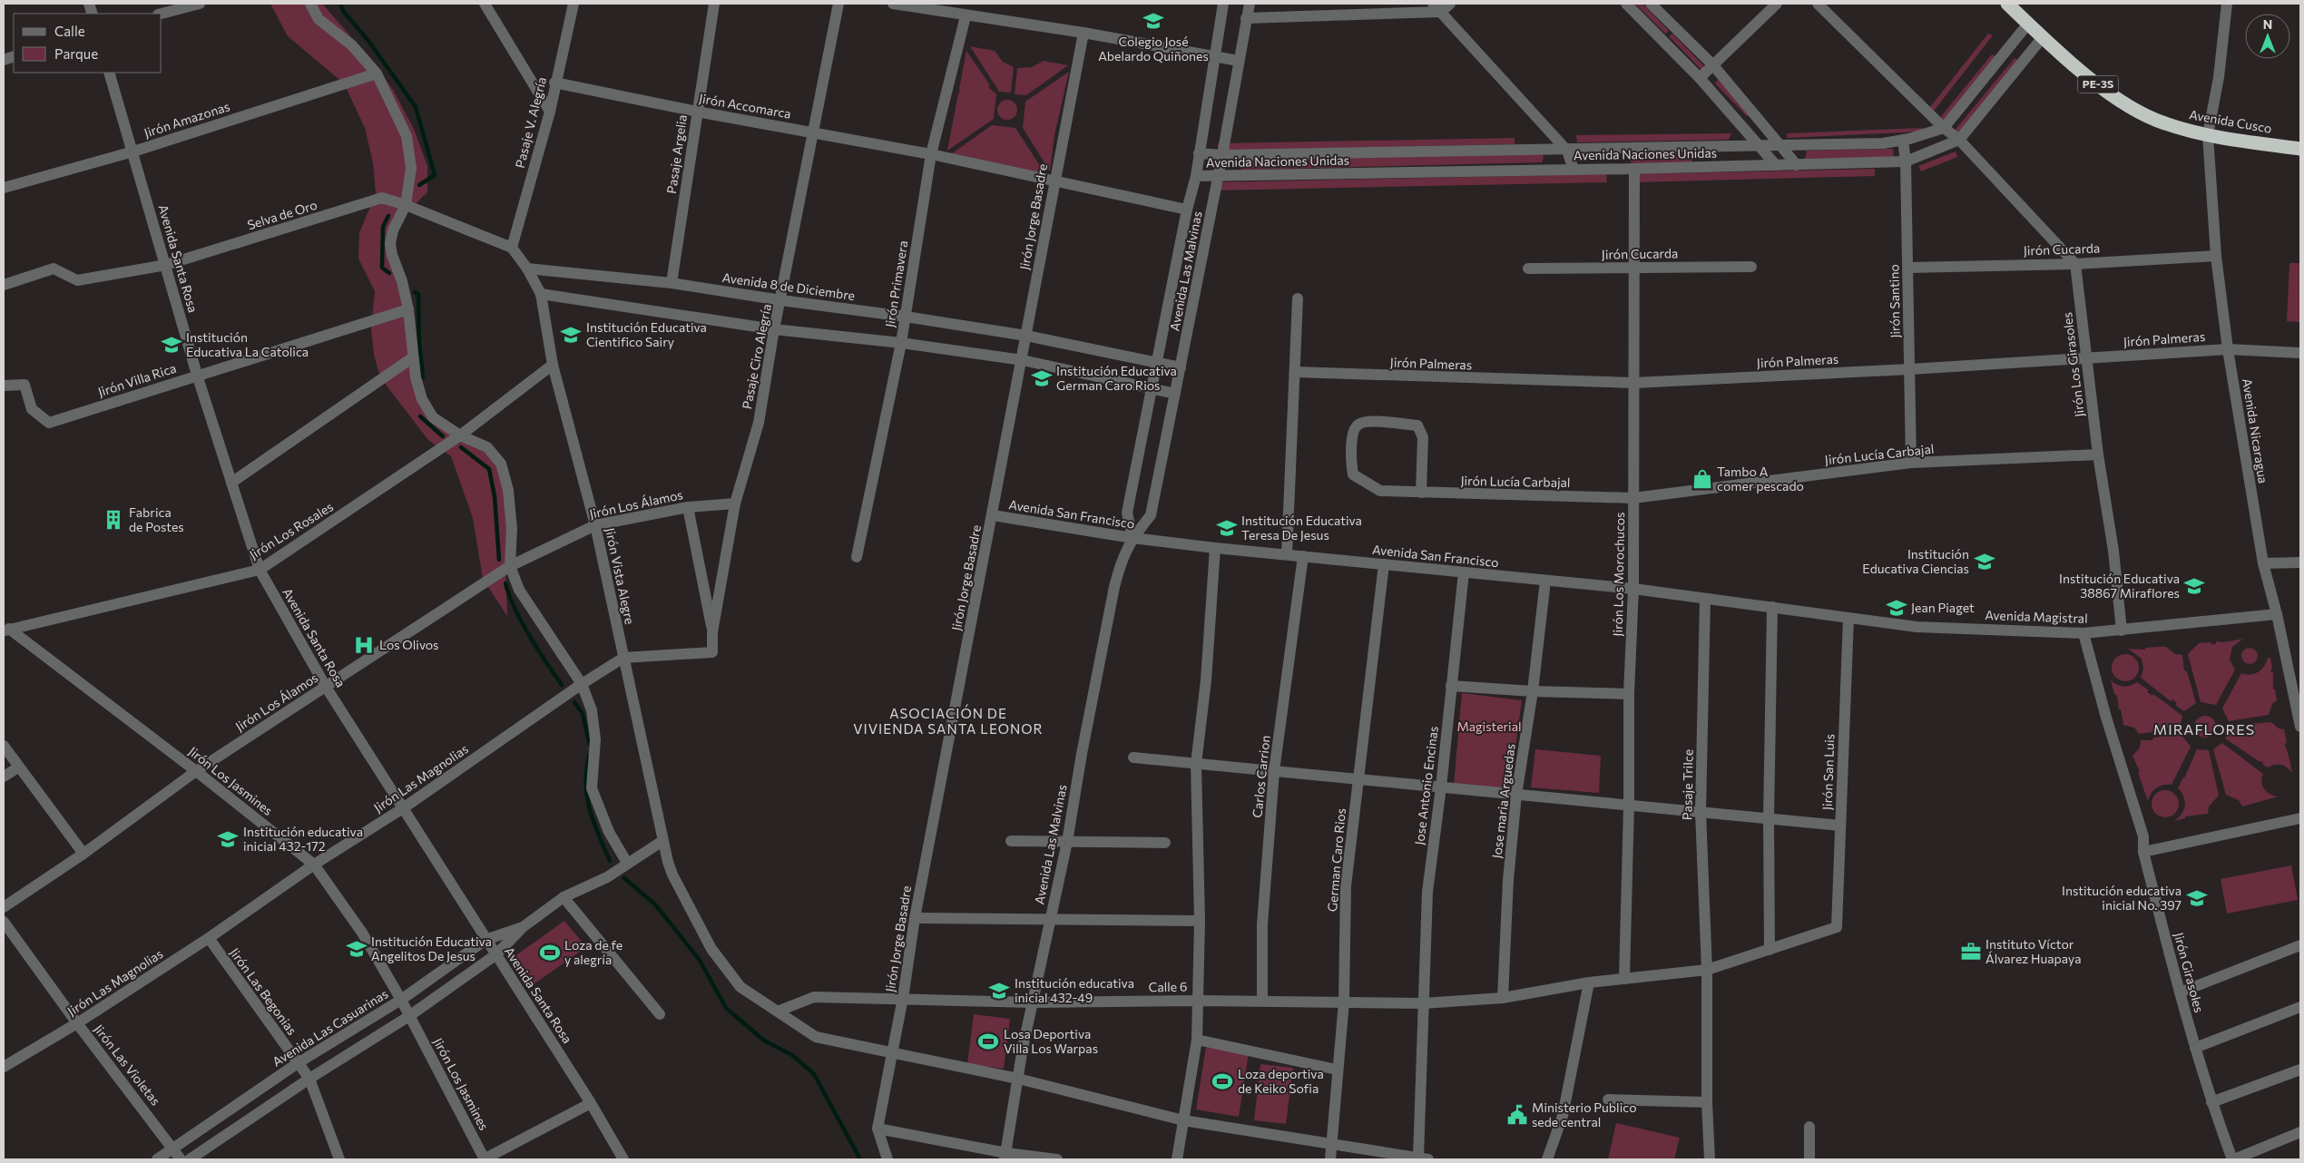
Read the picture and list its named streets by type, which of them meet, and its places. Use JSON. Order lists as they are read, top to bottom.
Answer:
{
  "streets": {
    "highway": ["PE-3S", "Avenida Cusco"],
    "street": [
      "Jirón Accomarca",
      "Jirón Amazonas",
      "Pasaje V. Alegría",
      "Pasaje Argelia",
      "Avenida Naciones Unidas",
      "Selva de Oro",
      "Jirón Jorge Basadre",
      "Jirón Cucarda",
      "Avenida Santa Rosa",
      "Avenida Las Malvinas",
      "Jirón Primavera",
      "Avenida 8 de Diciembre",
      "Jirón Santino",
      "Jirón Palmeras",
      "Pasaje Ciro Alegría",
      "Jirón Los Girasoles",
      "Jirón Villa Rica",
      "Avenida Nicaragua",
      "Jirón Lucía Carbajal",
      "Jirón Los Álamos",
      "Avenida San Francisco",
      "Jirón Los Rosales",
      "Jirón Los Morochucos",
      "Jirón Vista Alegre",
      "Avenida Magistral",
      "Jirón San Luis",
      "Carlos Carrion",
      "Jirón Las Magnolias",
      "Jirón Los Jasmines",
      "Pasaje Trilce",
      "Jose Antonio Encinas",
      "Jose maria Arguedas",
      "German Caro Rios",
      "Jirón Girasoles",
      "Calle 6",
      "Jirón Las Begonias",
      "Avenida Las Casuarinas",
      "Jirón Las Violetas"
    ]
  },
  "crossings": [
    ["Jirón Accomarca", "Pasaje V. Alegría"],
    ["Jirón Accomarca", "Pasaje Argelia"],
    ["Jirón Accomarca", "Jirón Jorge Basadre"],
    ["Jirón Accomarca", "Avenida Las Malvinas"],
    ["Jirón Accomarca", "Jirón Primavera"],
    ["Jirón Accomarca", "Pasaje Ciro Alegría"],
    ["Jirón Amazonas", "Avenida Santa Rosa"],
    ["Avenida Cusco", "Avenida Naciones Unidas"],
    ["Avenida Cusco", "Avenida Nicaragua"],
    ["Pasaje Argelia", "Avenida 8 de Diciembre"],
    ["Avenida Naciones Unidas", "Avenida Las Malvinas"],
    ["Avenida Naciones Unidas", "Jirón Santino"],
    ["Avenida Naciones Unidas", "Jirón Los Morochucos"],
    ["Selva de Oro", "Avenida Santa Rosa"],
    ["Jirón Jorge Basadre", "Avenida 8 de Diciembre"],
    ["Jirón Jorge Basadre", "Avenida San Francisco"],
    ["Jirón Jorge Basadre", "Jirón Vista Alegre"],
    ["Jirón Jorge Basadre", "Calle 6"],
    ["Jirón Cucarda", "Jirón Santino"],
    ["Jirón Cucarda", "Jirón Los Girasoles"],
    ["Jirón Cucarda", "Avenida Nicaragua"],
    ["Jirón Cucarda", "Jirón Los Morochucos"],
    ["Avenida Santa Rosa", "Jirón Villa Rica"],
    ["Avenida Santa Rosa", "Jirón Los Álamos"],
    ["Avenida Santa Rosa", "Jirón Los Rosales"],
    ["Avenida Santa Rosa", "Jirón Las Magnolias"],
    ["Avenida Santa Rosa", "Avenida Las Casuarinas"],
    ["Avenida Las Malvinas", "Avenida 8 de Diciembre"],
    ["Avenida Las Malvinas", "Avenida San Francisco"],
    ["Avenida Las Malvinas", "Jirón Vista Alegre"],
    ["Avenida Las Malvinas", "Calle 6"],
    ["Jirón Primavera", "Avenida 8 de Diciembre"],
    ["Avenida 8 de Diciembre", "Pasaje Ciro Alegría"],
    ["Avenida 8 de Diciembre", "Jirón Vista Alegre"],
    ["Jirón Santino", "Jirón Palmeras"],
    ["Jirón Santino", "Jirón Lucía Carbajal"],
    ["Jirón Palmeras", "Jirón Los Girasoles"],
    ["Jirón Palmeras", "Avenida Nicaragua"],
    ["Jirón Palmeras", "Jirón Los Morochucos"],
    ["Pasaje Ciro Alegría", "Jirón Los Álamos"],
    ["Pasaje Ciro Alegría", "Jirón Las Magnolias"],
    ["Jirón Los Girasoles", "Jirón Lucía Carbajal"],
    ["Jirón Los Girasoles", "Avenida Magistral"],
    ["Avenida Nicaragua", "Avenida Magistral"],
    ["Jirón Lucía Carbajal", "Jirón Los Morochucos"],
    ["Jirón Los Álamos", "Jirón Vista Alegre"],
    ["Jirón Los Álamos", "Jirón Los Jasmines"],
    ["Avenida San Francisco", "Jirón Los Morochucos"],
    ["Avenida San Francisco", "Avenida Magistral"],
    ["Avenida San Francisco", "Carlos Carrion"],
    ["Avenida San Francisco", "Jose Antonio Encinas"],
    ["Avenida San Francisco", "Jose maria Arguedas"],
    ["Avenida San Francisco", "German Caro Rios"],
    ["Jirón Los Rosales", "Jirón Vista Alegre"],
    ["Jirón Los Rosales", "Jirón Los Jasmines"],
    ["Jirón Los Morochucos", "Avenida Magistral"],
    ["Jirón Los Morochucos", "Calle 6"],
    ["Jirón Vista Alegre", "Jirón Las Magnolias"],
    ["Jirón Vista Alegre", "Jose Antonio Encinas"],
    ["Jirón Vista Alegre", "German Caro Rios"],
    ["Jirón Vista Alegre", "Calle 6"],
    ["Jirón Vista Alegre", "Avenida Las Casuarinas"],
    ["Avenida Magistral", "Jirón San Luis"],
    ["Avenida Magistral", "Pasaje Trilce"],
    ["Avenida Magistral", "Jirón Girasoles"],
    ["Jirón San Luis", "Calle 6"],
    ["Carlos Carrion", "Calle 6"],
    ["Jirón Las Magnolias", "Jirón Los Jasmines"],
    ["Jirón Las Magnolias", "Jirón Las Begonias"],
    ["Jirón Las Magnolias", "Jirón Las Violetas"],
    ["Jirón Los Jasmines", "Avenida Las Casuarinas"],
    ["Pasaje Trilce", "Calle 6"],
    ["Jose Antonio Encinas", "Calle 6"],
    ["Jose maria Arguedas", "Calle 6"],
    ["German Caro Rios", "Calle 6"],
    ["Jirón Las Begonias", "Avenida Las Casuarinas"],
    ["Avenida Las Casuarinas", "Jirón Las Violetas"]
  ],
  "districts": ["ASOCIACIÓN DE VIVIENDA SANTA LEONOR", "MIRAFLORES"],
  "parks": ["Magisterial"],
  "places": {
    "school or university": [
      "Colegio José Abelardo Quiñones",
      "Institución Educativa Cientifico Sairy",
      "Institución Educativa La Catolica",
      "Institución Educativa German Caro Rios",
      "Institución Educativa Teresa De Jesus",
      "Institución Educativa Ciencias",
      "Institución Educativa 38867 Miraflores",
      "Jean Piaget",
      "Institución educativa inicial 432-172",
      "Institución educativa inicial No. 397",
      "Institución Educativa Angelitos De Jesus",
      "Institución educativa inicial 432-49"
    ],
    "shop": ["Tambo A comer pescado"],
    "building": ["Fabrica de Postes"],
    "hospital": ["Los Olivos"],
    "office": ["Instituto Víctor Álvarez Huapaya"],
    "sports": ["Loza de fe y alegría", "Losa Deportiva Villa Los Warpas", "Loza deportiva de Keiko Sofia"],
    "public building": ["Ministerio Publico sede central"]
  },
  "legend": ["Calle", "Parque"],
  "north": "top"
}
